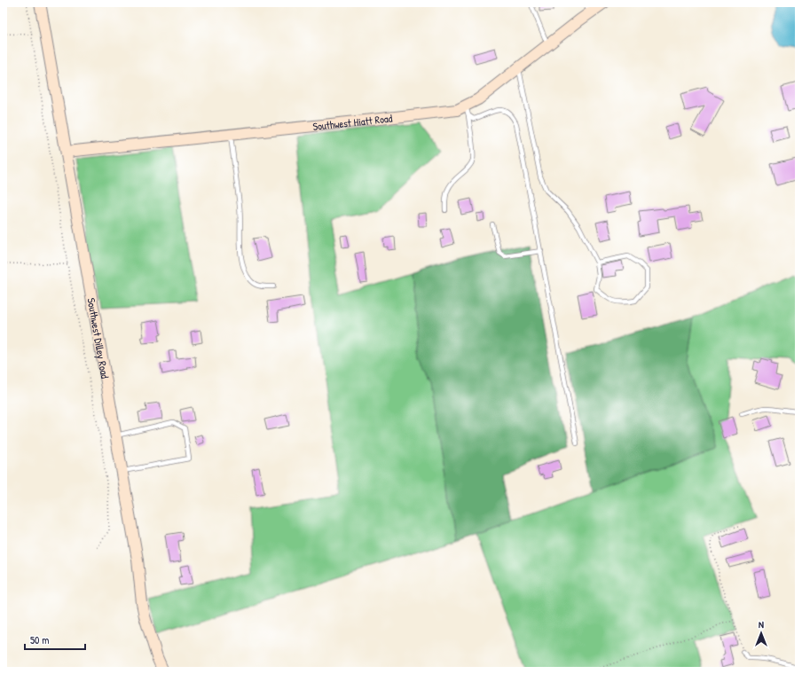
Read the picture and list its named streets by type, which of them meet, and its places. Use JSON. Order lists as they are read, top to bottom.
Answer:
{
  "streets": {
    "street": ["Southwest Hiatt Road", "Southwest Dilley Road"]
  },
  "crossings": [
    ["Southwest Hiatt Road", "Southwest Dilley Road"]
  ],
  "scale_bar": "50 m",
  "north": "top"
}
